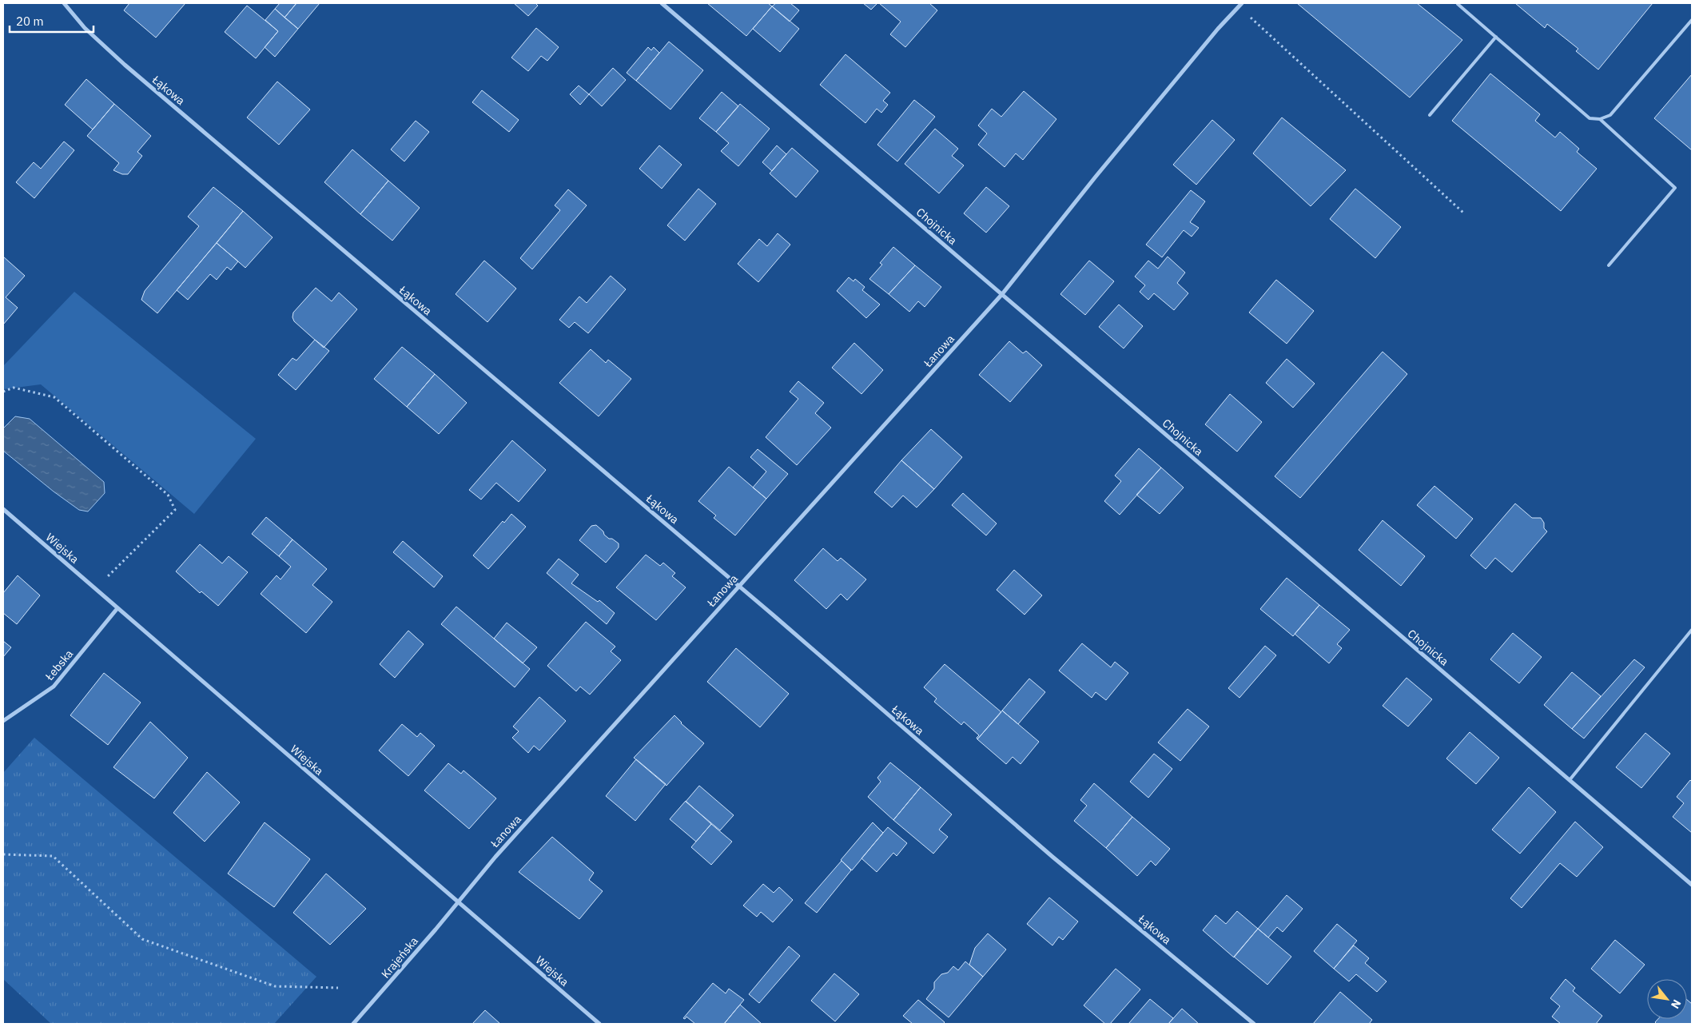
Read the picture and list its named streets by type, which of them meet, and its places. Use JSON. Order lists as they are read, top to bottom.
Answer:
{
  "streets": {
    "street": [
      "Łąkowa",
      "Chojnicka",
      "Łanowa",
      "Wiejska",
      "Łebska",
      "Krajeńska"
    ]
  },
  "crossings": [
    ["Łąkowa", "Łanowa"],
    ["Chojnicka", "Łanowa"],
    ["Łanowa", "Wiejska"],
    ["Łanowa", "Krajeńska"],
    ["Wiejska", "Łebska"],
    ["Wiejska", "Krajeńska"]
  ],
  "scale_bar": "20 m",
  "north": "bottom right"
}
